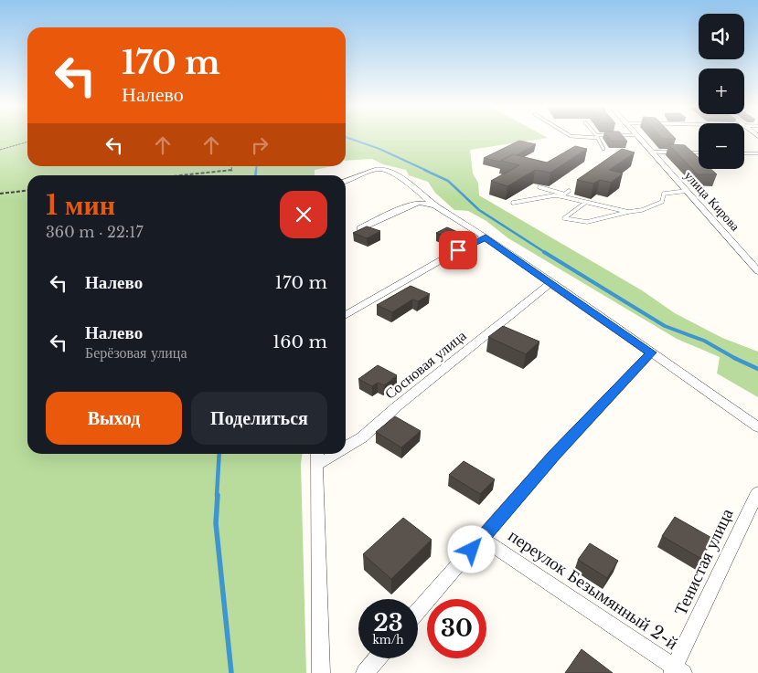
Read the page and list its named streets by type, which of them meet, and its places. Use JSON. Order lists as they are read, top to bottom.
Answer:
{
  "streets": {
    "street": [
      "улица Кирова",
      "Сосновая улица",
      "Тенистая улица",
      "переулок Безымянный 2-й"
    ]
  },
  "crossings": [
    ["Тенистая улица", "переулок Безымянный 2-й"]
  ],
  "page": {
    "map_buttons": ["+", "−"],
    "turn": ["170 m", "Налево"],
    "heading": ["1 мин", "360 m · 22:17"],
    "list": [
      {
        "name": "Налево",
        "value": "170 m"
      },
      {
        "name": "Налево",
        "note": "Берёзовая улица",
        "value": "160 m"
      }
    ],
    "buttons": ["Выход", "Поделиться"],
    "speed": "23 km/h",
    "limit": "30"
  }
}
